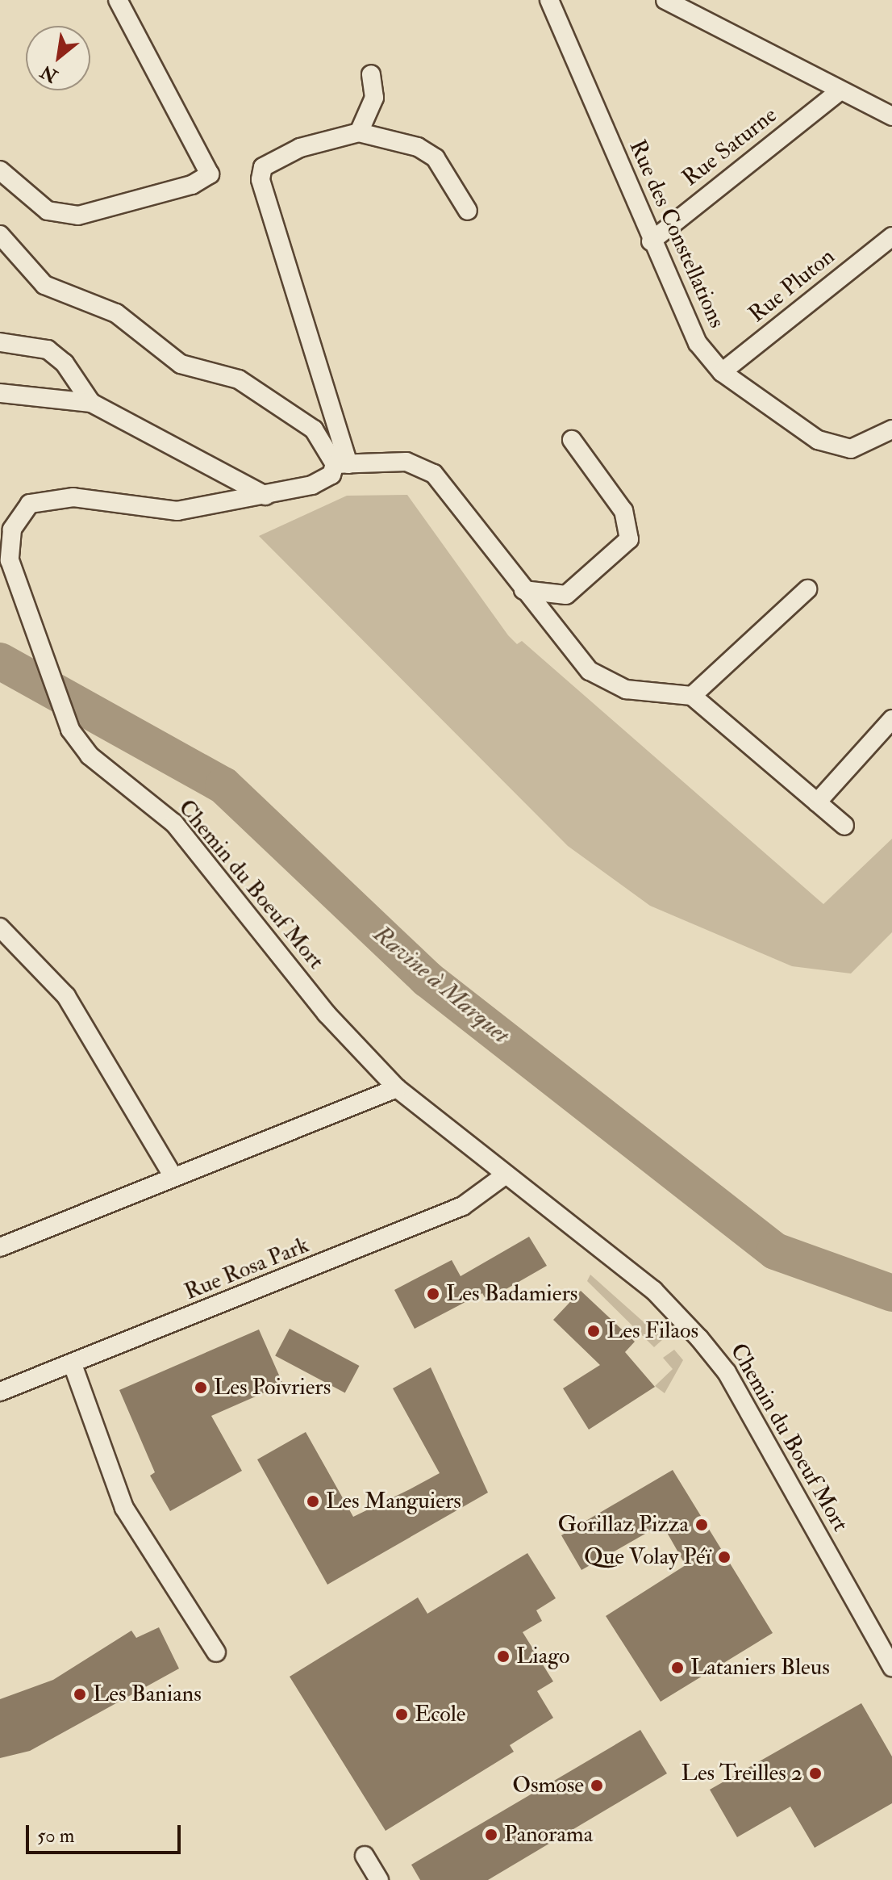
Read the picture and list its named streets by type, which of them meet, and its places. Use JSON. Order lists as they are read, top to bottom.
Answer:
{
  "streets": {
    "street": [
      "Rue Saturne",
      "Rue des Constellations",
      "Rue Pluton",
      "Chemin du Boeuf Mort",
      "Rue Rosa Park"
    ]
  },
  "crossings": [
    ["Rue Saturne", "Rue des Constellations"],
    ["Rue des Constellations", "Rue Pluton"],
    ["Chemin du Boeuf Mort", "Rue Rosa Park"]
  ],
  "water": ["Ravine à Marquet"],
  "places": [
    "Les Badamiers",
    "Les Filaos",
    "Les Poivriers",
    "Les Manguiers",
    "Gorillaz Pizza",
    "Que Volay Péï",
    "Liago",
    "Lataniers Bleus",
    "Les Banians",
    "Ecole",
    "Les Treilles 2",
    "Osmose",
    "Panorama"
  ],
  "scale_bar": "50 m",
  "north": "bottom left"
}
